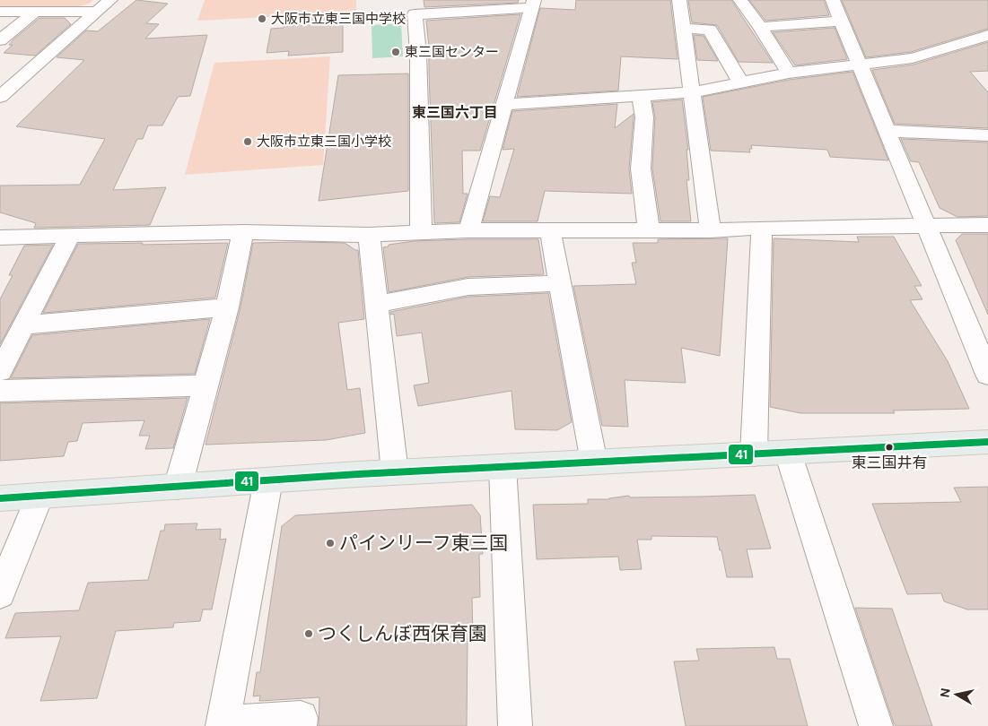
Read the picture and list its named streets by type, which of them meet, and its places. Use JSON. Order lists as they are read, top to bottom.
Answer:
{
  "districts": ["東三国六丁目"],
  "places": [
    "大阪市立東三国中学校",
    "東三国センター",
    "大阪市立東三国小学校",
    "東三国井有",
    "パインリーフ東三国",
    "つくしんぼ西保育園"
  ],
  "lines": ["transit line 41"],
  "north": "left"
}
